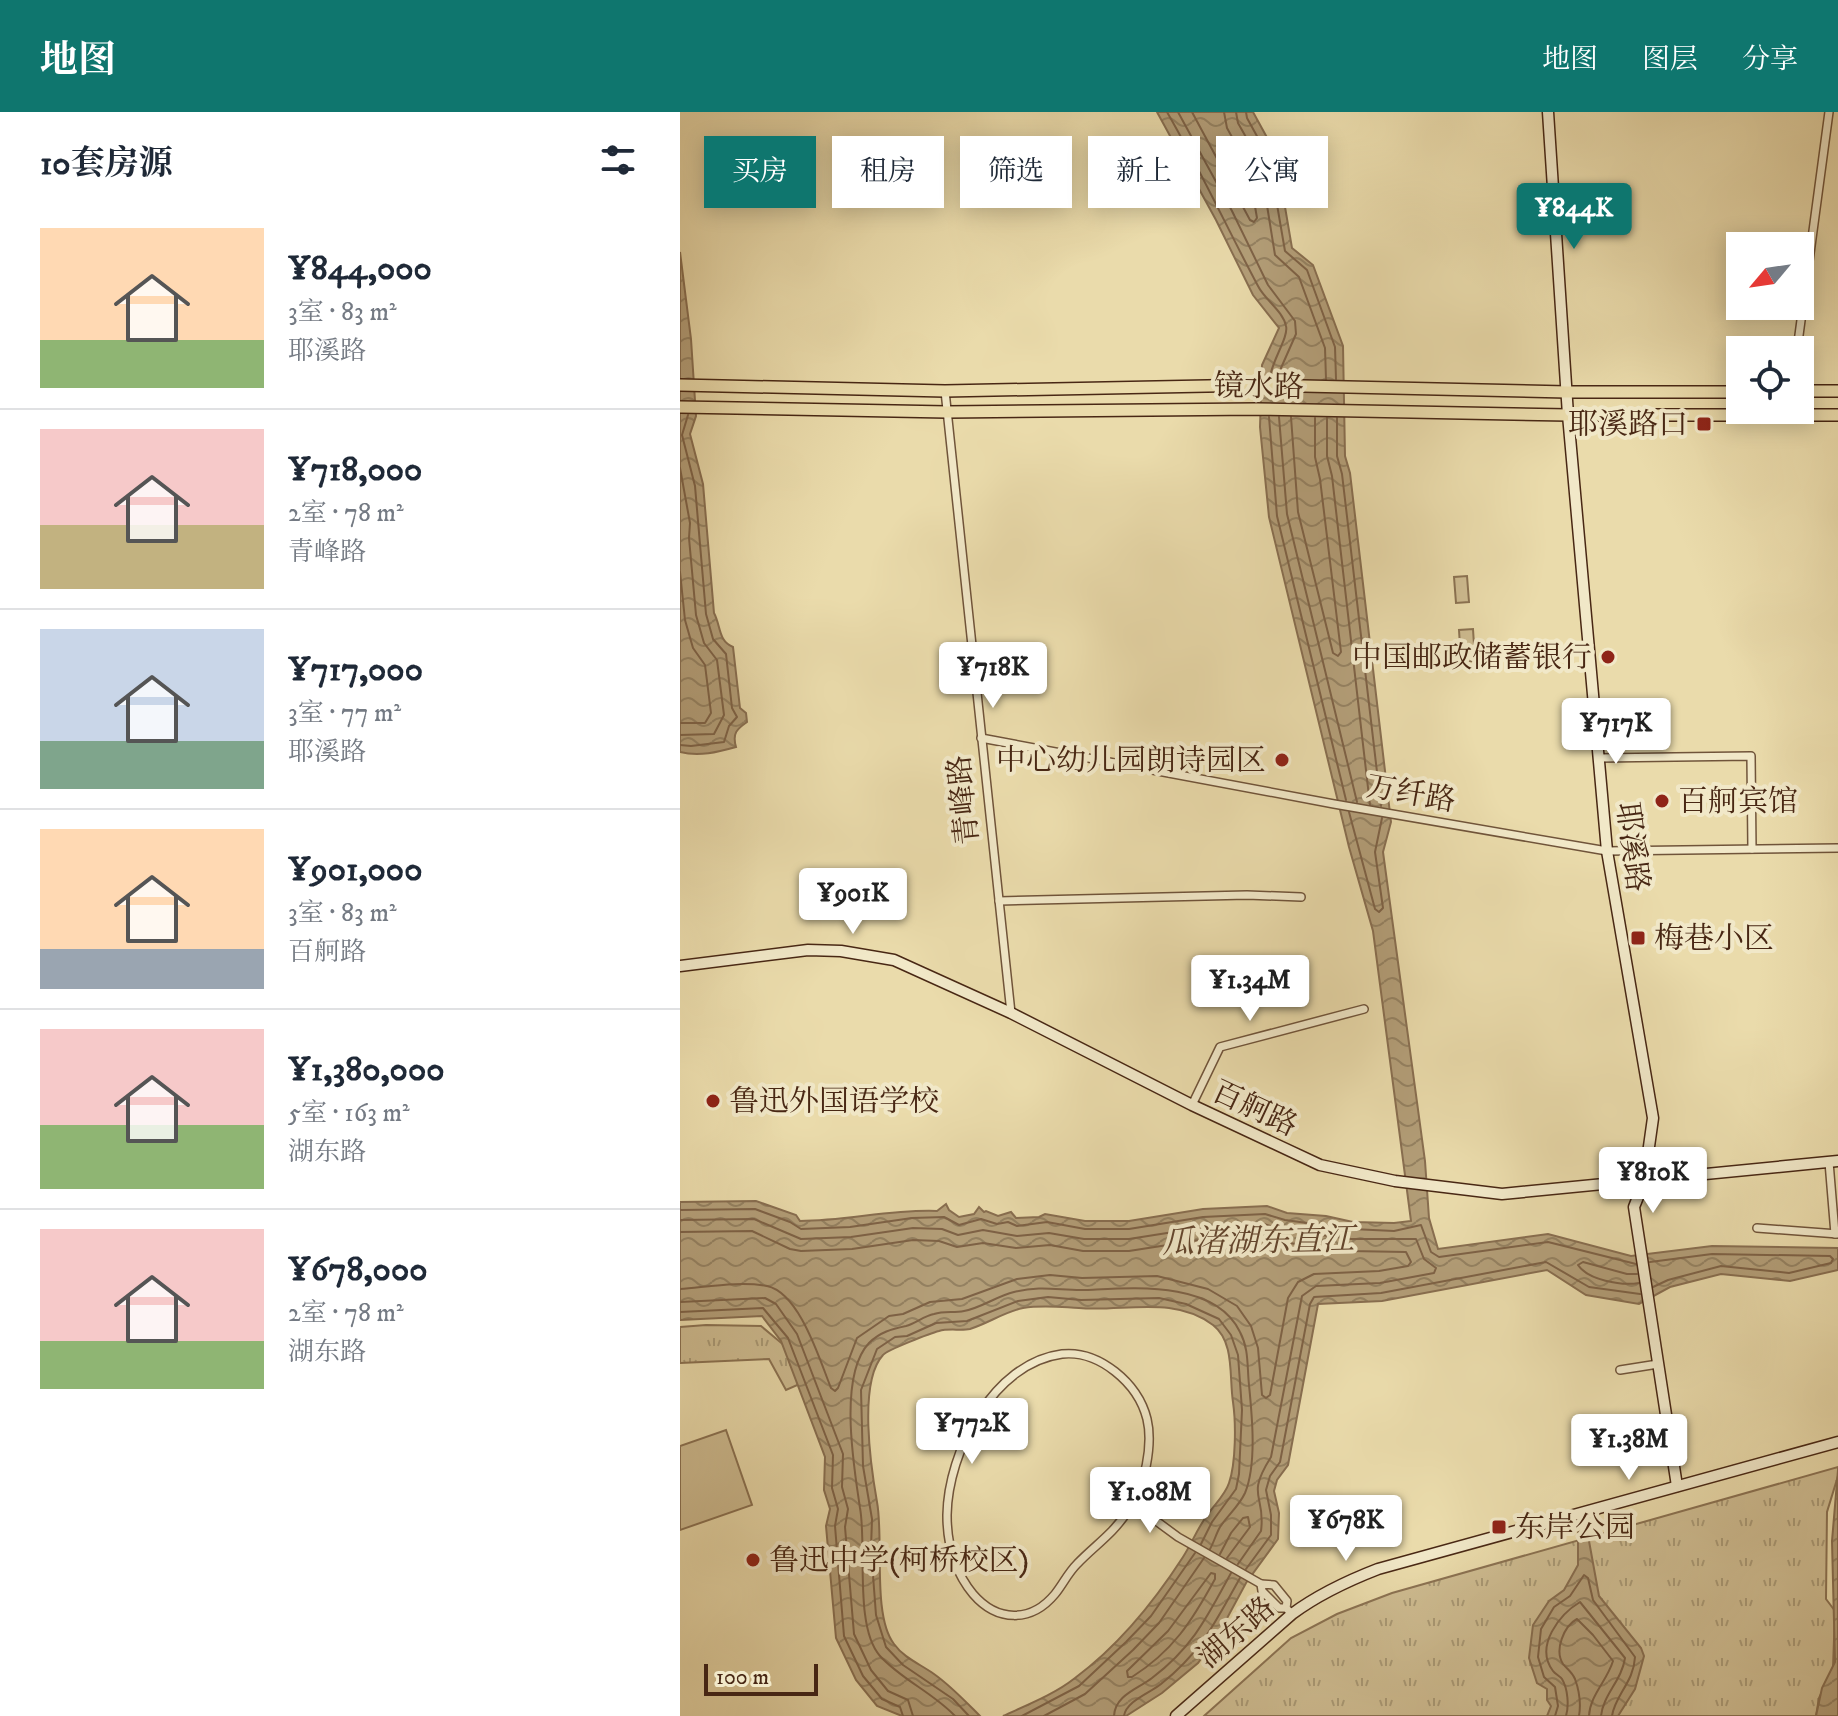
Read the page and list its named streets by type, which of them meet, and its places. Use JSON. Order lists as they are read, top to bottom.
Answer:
{
  "streets": {
    "main road": ["镜水路"],
    "street": [
      "万纤路",
      "青峰路",
      "耶溪路",
      "百舸路",
      "湖东路"
    ]
  },
  "crossings": [
    ["镜水路", "青峰路"],
    ["镜水路", "耶溪路"],
    ["万纤路", "青峰路"],
    ["万纤路", "耶溪路"],
    ["青峰路", "百舸路"],
    ["耶溪路", "百舸路"],
    ["耶溪路", "湖东路"]
  ],
  "water": ["瓜渚湖东直江"],
  "places": {
    "transit": ["耶溪路口", "梅巷小区", "东岸公园"],
    "other": [
      "中国邮政储蓄银行",
      "中心幼儿园朗诗园区",
      "百舸宾馆",
      "鲁迅外国语学校",
      "鲁迅中学(柯桥校区)"
    ]
  },
  "scale_bar": "100 m",
  "north": "bottom left",
  "page": {
    "header": "地图",
    "nav": ["地图", "图层", "分享"],
    "heading": "10套房源",
    "chip": [
      "买房",
      "租房",
      "筛选",
      "新上",
      "公寓"
    ],
    "price": [
      "¥844K",
      "¥718K",
      "¥717K",
      "¥901K",
      "¥1.34M",
      "¥810K",
      "¥772K",
      "¥1.38M",
      "¥1.08M",
      "¥678K"
    ],
    "list": [
      {
        "name": "¥844,000",
        "note": "3室 · 83 m² · 耶溪路"
      },
      {
        "name": "¥718,000",
        "note": "2室 · 78 m² · 青峰路"
      },
      {
        "name": "¥717,000",
        "note": "3室 · 77 m² · 耶溪路"
      },
      {
        "name": "¥901,000",
        "note": "3室 · 83 m² · 百舸路"
      },
      {
        "name": "¥1,380,000",
        "note": "5室 · 163 m² · 湖东路"
      },
      {
        "name": "¥678,000",
        "note": "2室 · 78 m² · 湖东路"
      }
    ],
    "scale": "100 m"
  }
}
